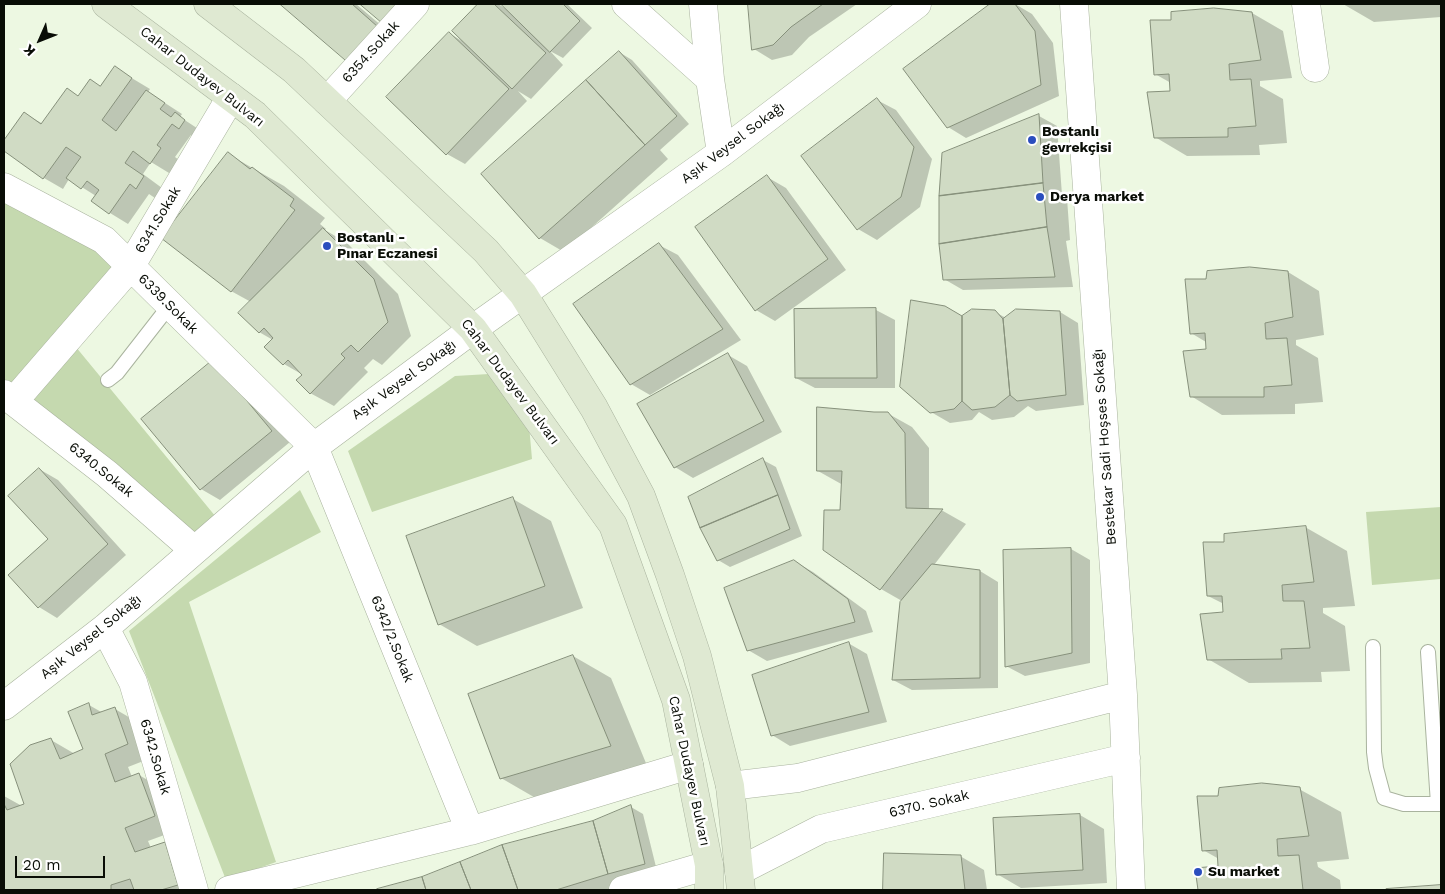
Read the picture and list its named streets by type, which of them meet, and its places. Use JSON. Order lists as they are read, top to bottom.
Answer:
{
  "streets": {
    "main road": ["Cahar Dudayev Bulvarı"],
    "street": [
      "6354.Sokak",
      "Aşık Veysel Sokağı",
      "6341.Sokak",
      "6339.Sokak",
      "Bestekar Sadi Hoşses Sokağı",
      "6340.Sokak",
      "6342/2.Sokak",
      "6342.Sokak",
      "6370. Sokak"
    ]
  },
  "crossings": [
    ["Cahar Dudayev Bulvarı", "Aşık Veysel Sokağı"],
    ["Cahar Dudayev Bulvarı", "6341.Sokak"],
    ["Aşık Veysel Sokağı", "6339.Sokak"],
    ["Aşık Veysel Sokağı", "6340.Sokak"],
    ["Aşık Veysel Sokağı", "6342/2.Sokak"],
    ["Aşık Veysel Sokağı", "6342.Sokak"],
    ["6341.Sokak", "6339.Sokak"],
    ["6341.Sokak", "6340.Sokak"],
    ["6339.Sokak", "6342/2.Sokak"],
    ["Bestekar Sadi Hoşses Sokağı", "6370. Sokak"]
  ],
  "places": [
    "Bostanlı gevrekçisi",
    "Derya market",
    "Bostanlı - Pınar Eczanesi",
    "Su market"
  ],
  "scale_bar": "20 m",
  "north": "bottom left"
}
